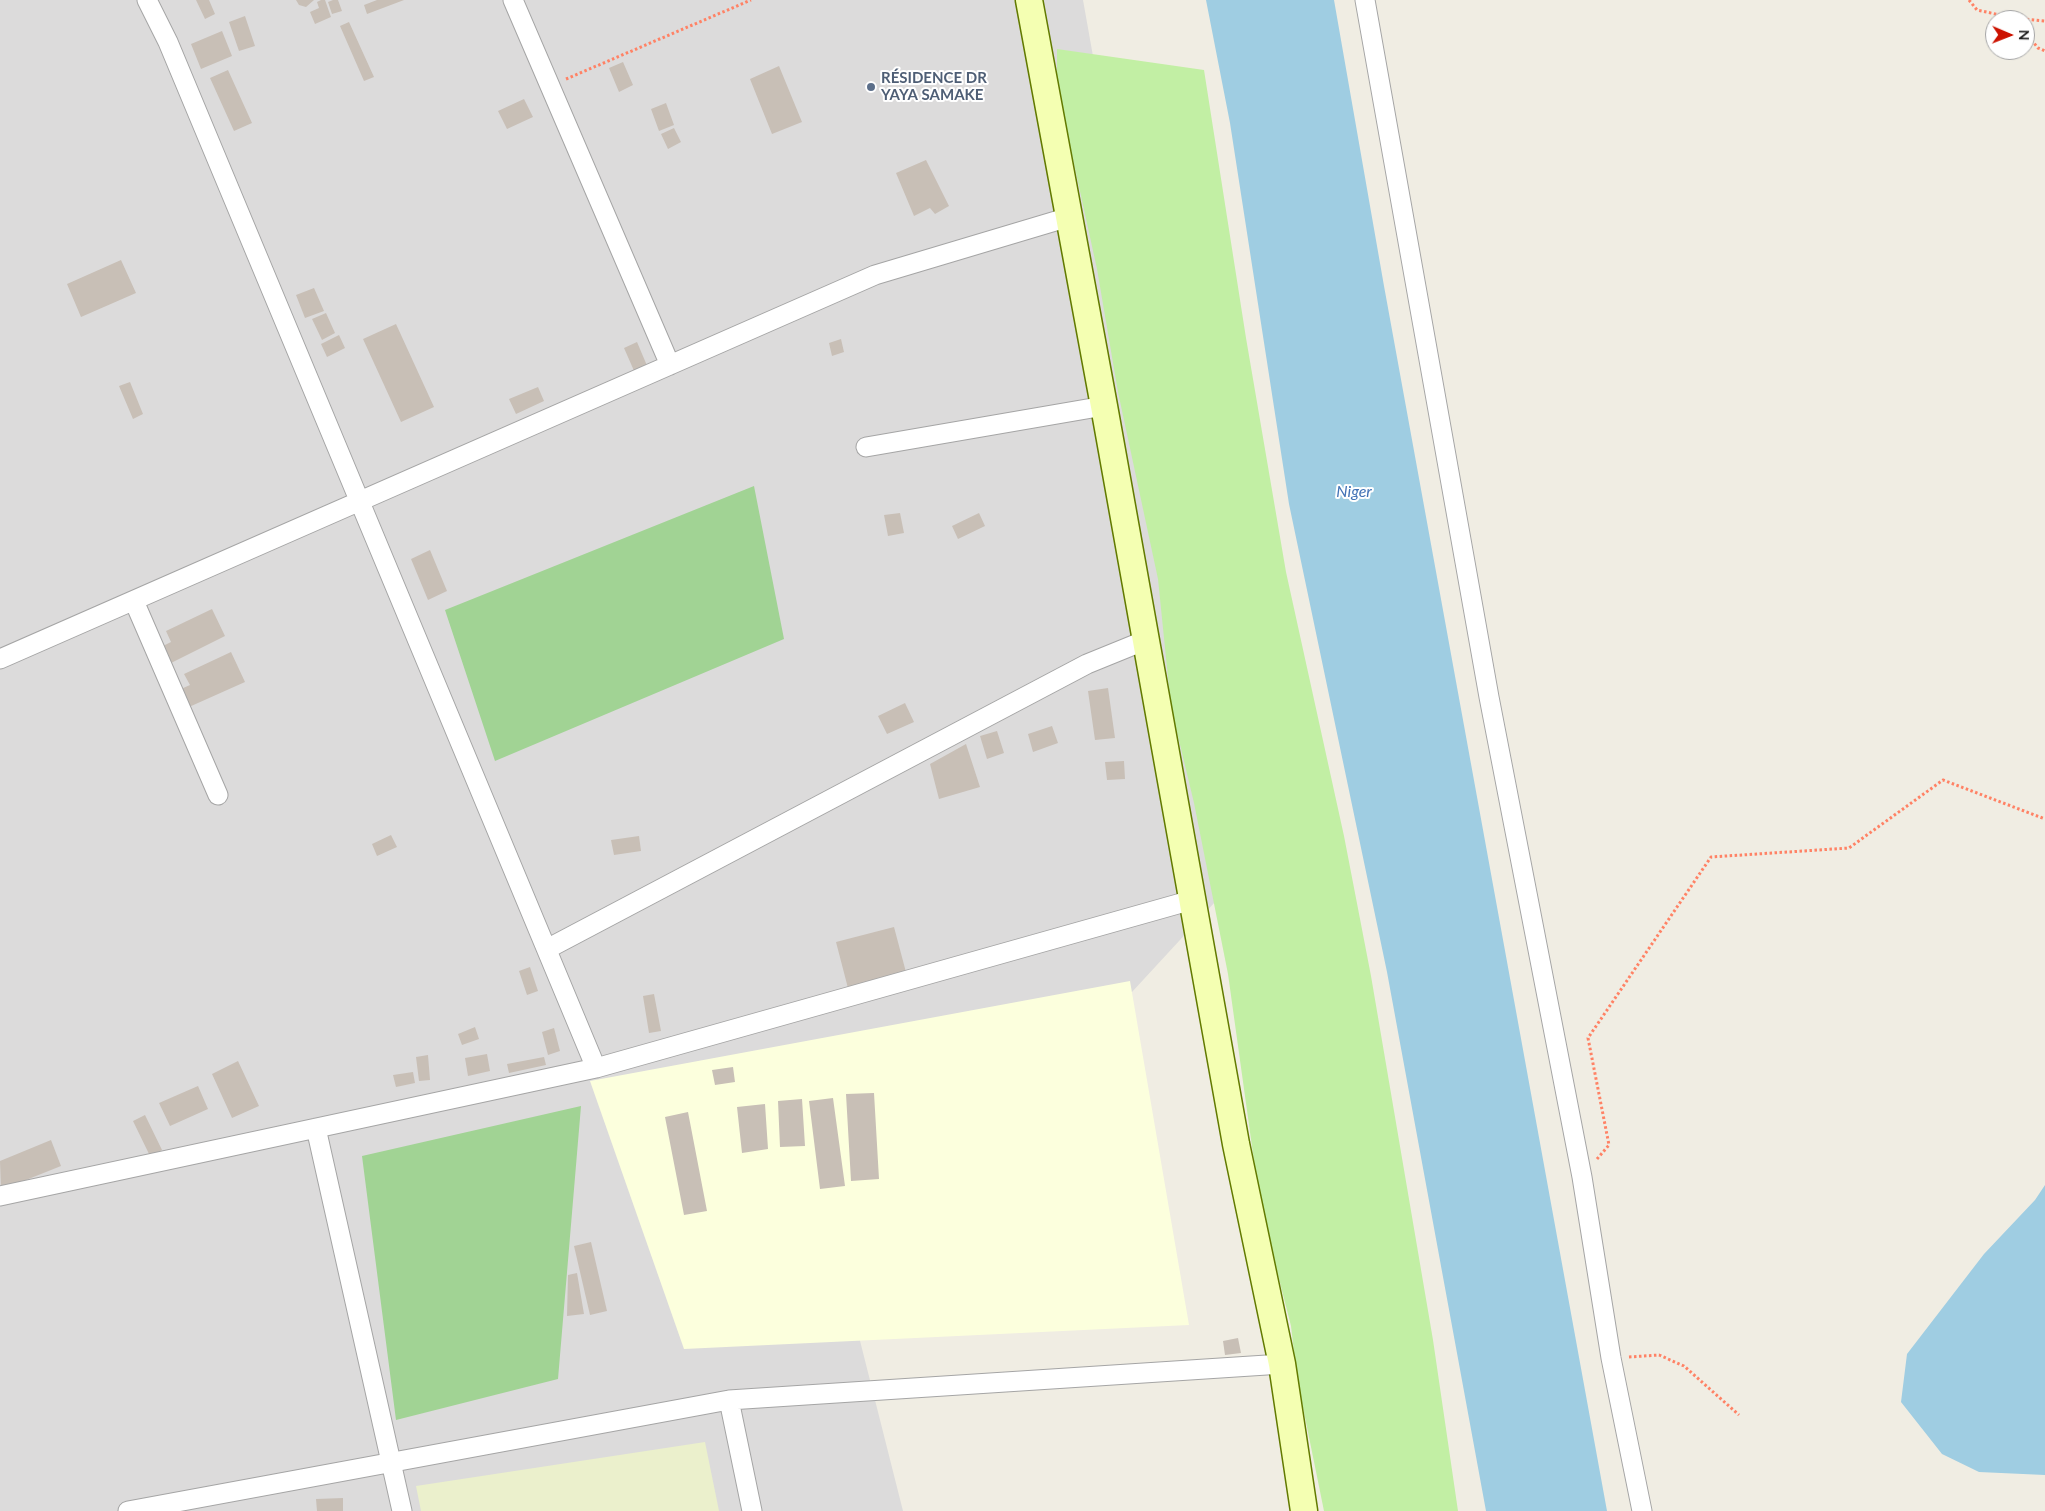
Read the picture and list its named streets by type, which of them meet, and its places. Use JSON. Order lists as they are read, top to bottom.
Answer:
{
  "water": ["Niger"],
  "places": ["RÉSIDENCE DR YAYA SAMAKE"],
  "north": "right"
}
